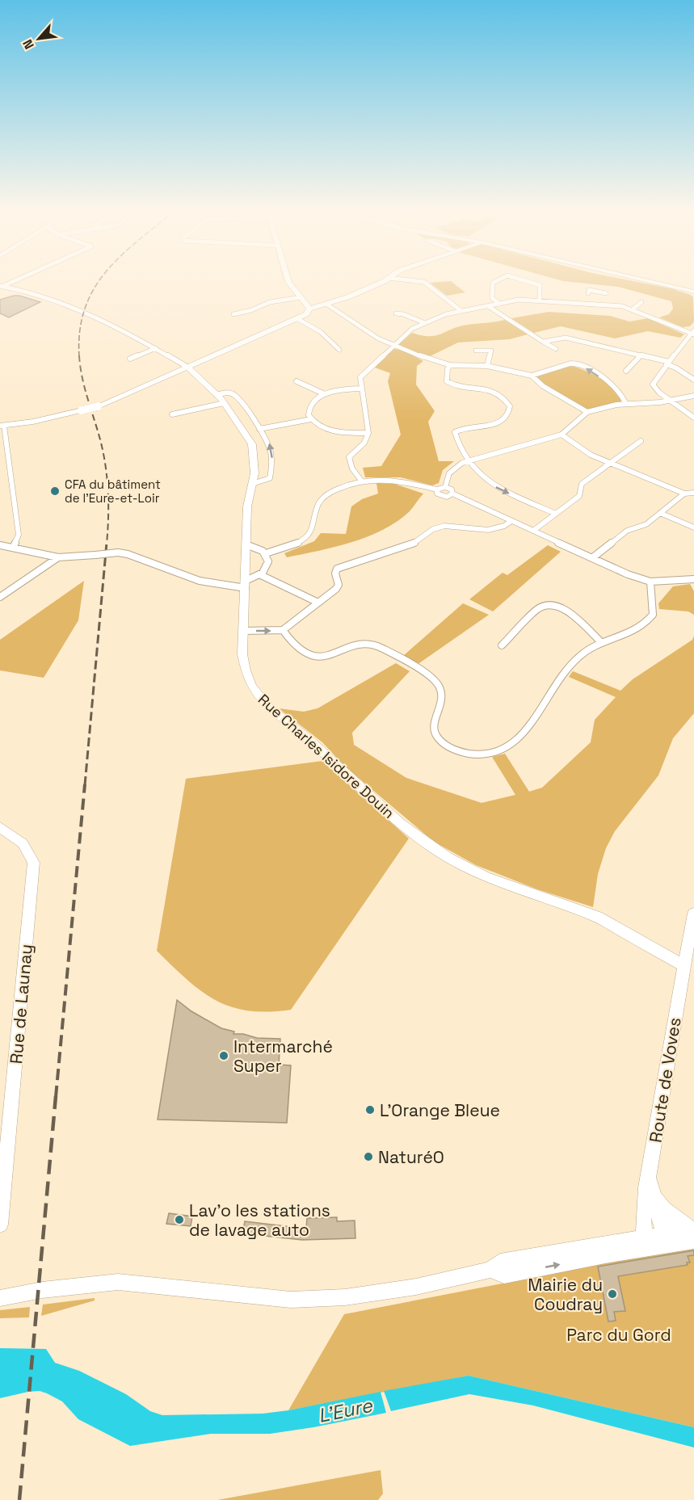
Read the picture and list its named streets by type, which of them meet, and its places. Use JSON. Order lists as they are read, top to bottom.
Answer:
{
  "streets": {
    "street": ["Rue Charles Isidore Douin", "Rue de Launay", "Route de Voves"]
  },
  "crossings": [
    ["Rue Charles Isidore Douin", "Route de Voves"]
  ],
  "water": ["L'Eure"],
  "parks": ["Parc du Gord"],
  "places": [
    "CFA du bâtiment de l'Eure-et-Loir",
    "Intermarché Super",
    "L'Orange Bleue",
    "NaturéO",
    "Lav'o les stations de lavage auto",
    "Mairie du Coudray"
  ],
  "north": "bottom left"
}
